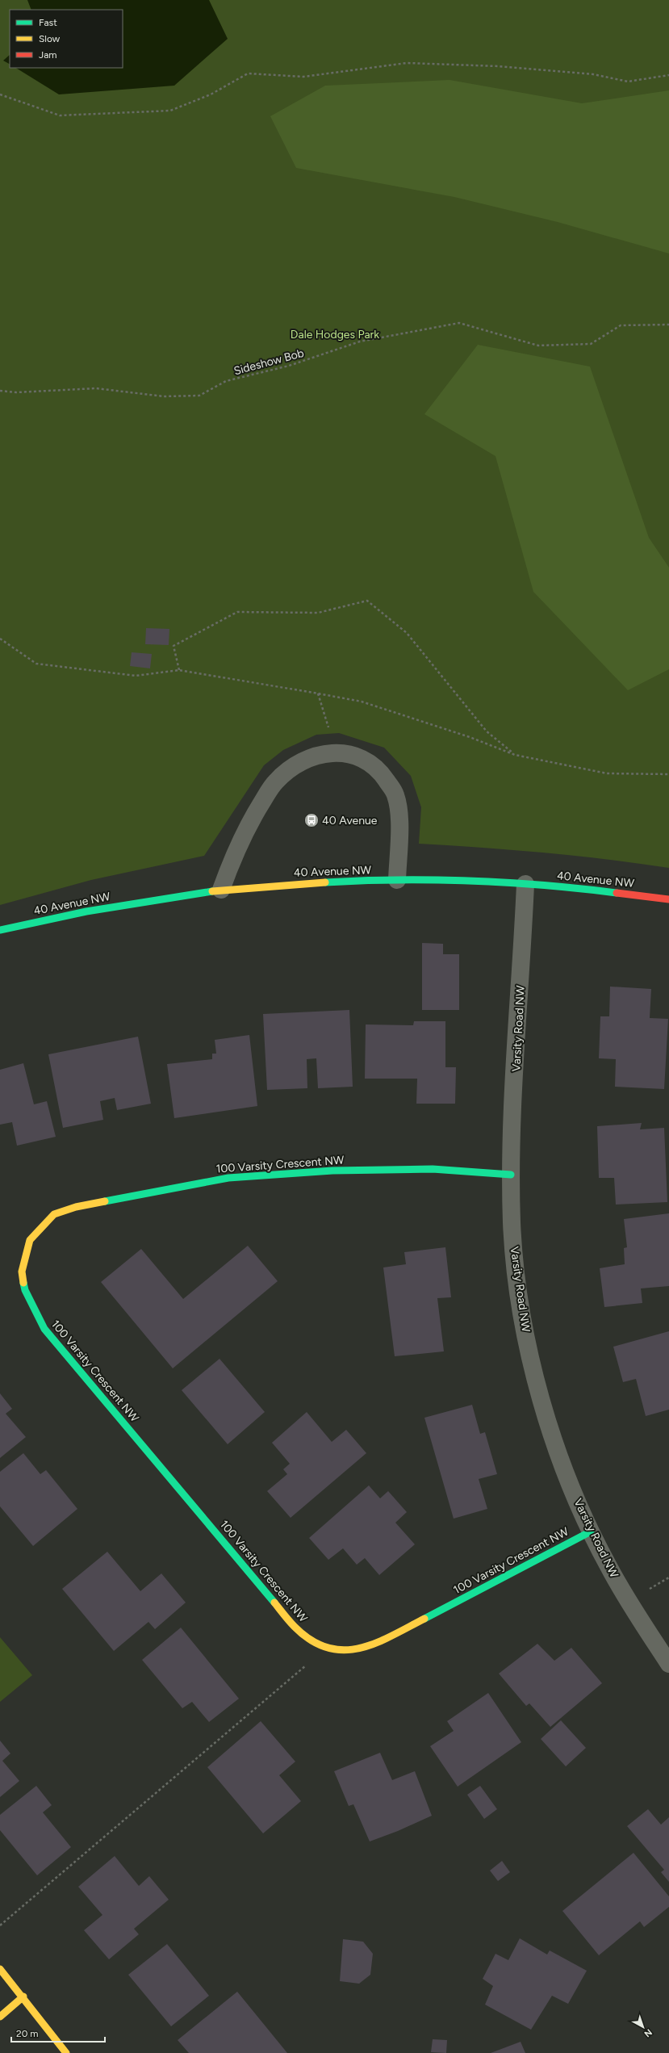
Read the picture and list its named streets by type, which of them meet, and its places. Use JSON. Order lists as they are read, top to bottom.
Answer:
{
  "streets": {
    "street": ["40 Avenue NW", "Varsity Road NW", "100 Varsity Crescent NW"],
    "path": ["Sideshow Bob"]
  },
  "crossings": [
    ["40 Avenue NW", "Varsity Road NW"],
    ["Varsity Road NW", "100 Varsity Crescent NW"]
  ],
  "parks": ["Dale Hodges Park"],
  "places": {
    "bus stop": ["40 Avenue"]
  },
  "legend": ["Fast", "Slow", "Jam"],
  "scale_bar": "20 m",
  "north": "bottom right"
}
